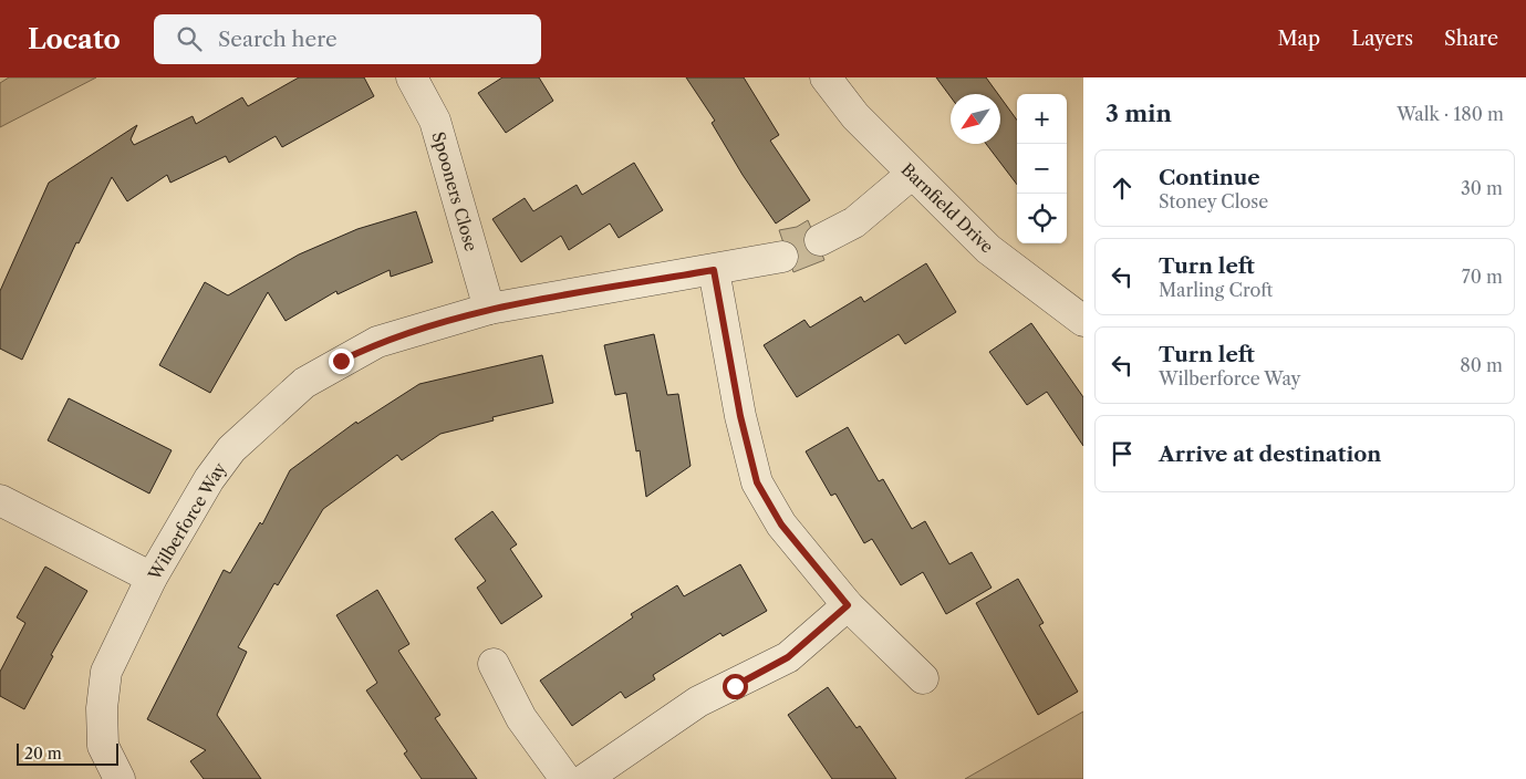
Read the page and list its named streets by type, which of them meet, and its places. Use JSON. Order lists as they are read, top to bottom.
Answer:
{
  "streets": {
    "street": ["Spooners Close", "Barnfield Drive", "Wilberforce Way"]
  },
  "crossings": [
    ["Spooners Close", "Wilberforce Way"]
  ],
  "scale_bar": "20 m",
  "north": "bottom left",
  "page": {
    "header": "Locato",
    "search": "Search here",
    "nav": ["Map", "Layers", "Share"],
    "heading": ["3 min", "Walk · 180 m"],
    "map_buttons": ["+", "−"],
    "list": [
      ["Continue", "Stoney Close", "30 m"],
      ["Turn left", "Marling Croft", "70 m"],
      ["Turn left", "Wilberforce Way", "80 m"],
      "Arrive at destination"
    ],
    "scale": "20 m"
  }
}
